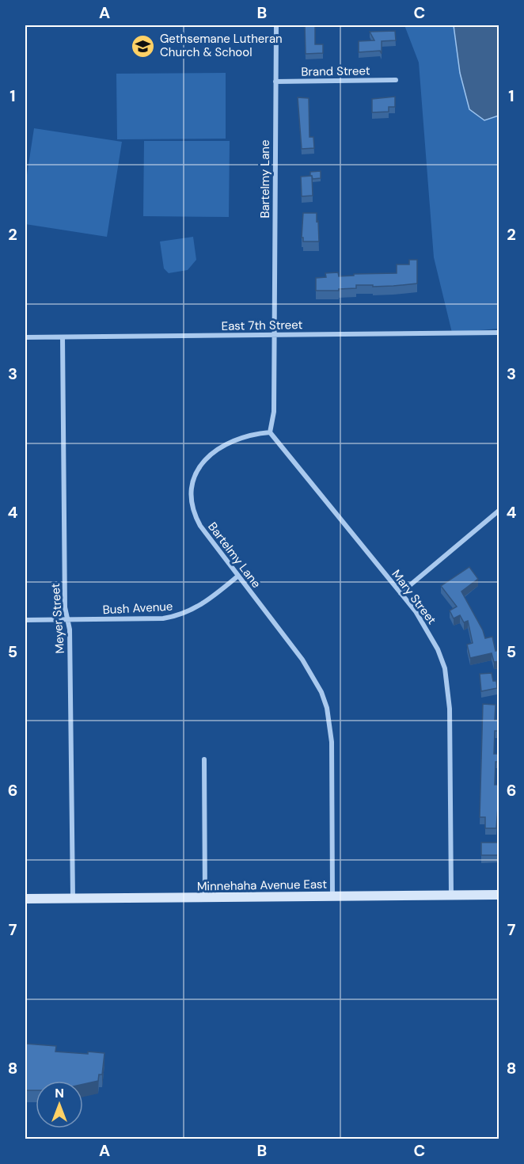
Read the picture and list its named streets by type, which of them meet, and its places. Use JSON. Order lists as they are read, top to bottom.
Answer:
{
  "streets": {
    "main road": ["Minnehaha Avenue East"],
    "street": [
      "Brand Street",
      "Bartelmy Lane",
      "East 7th Street",
      "Mary Street",
      "Bush Avenue",
      "Meyer Street"
    ]
  },
  "crossings": [
    ["Brand Street", "Bartelmy Lane"],
    ["Bartelmy Lane", "East 7th Street"],
    ["Bartelmy Lane", "Mary Street"],
    ["Bartelmy Lane", "Bush Avenue"],
    ["Bartelmy Lane", "Minnehaha Avenue East"],
    ["East 7th Street", "Meyer Street"],
    ["Mary Street", "Minnehaha Avenue East"],
    ["Bush Avenue", "Meyer Street"],
    ["Meyer Street", "Minnehaha Avenue East"]
  ],
  "places": {
    "school or university": ["Gethsemane Lutheran Church & School"]
  },
  "north": "top",
  "grid": {
    "columns": ["A", "B", "C"],
    "rows": [
      "1",
      "2",
      "3",
      "4",
      "5",
      "6",
      "7",
      "8"
    ]
  }
}
